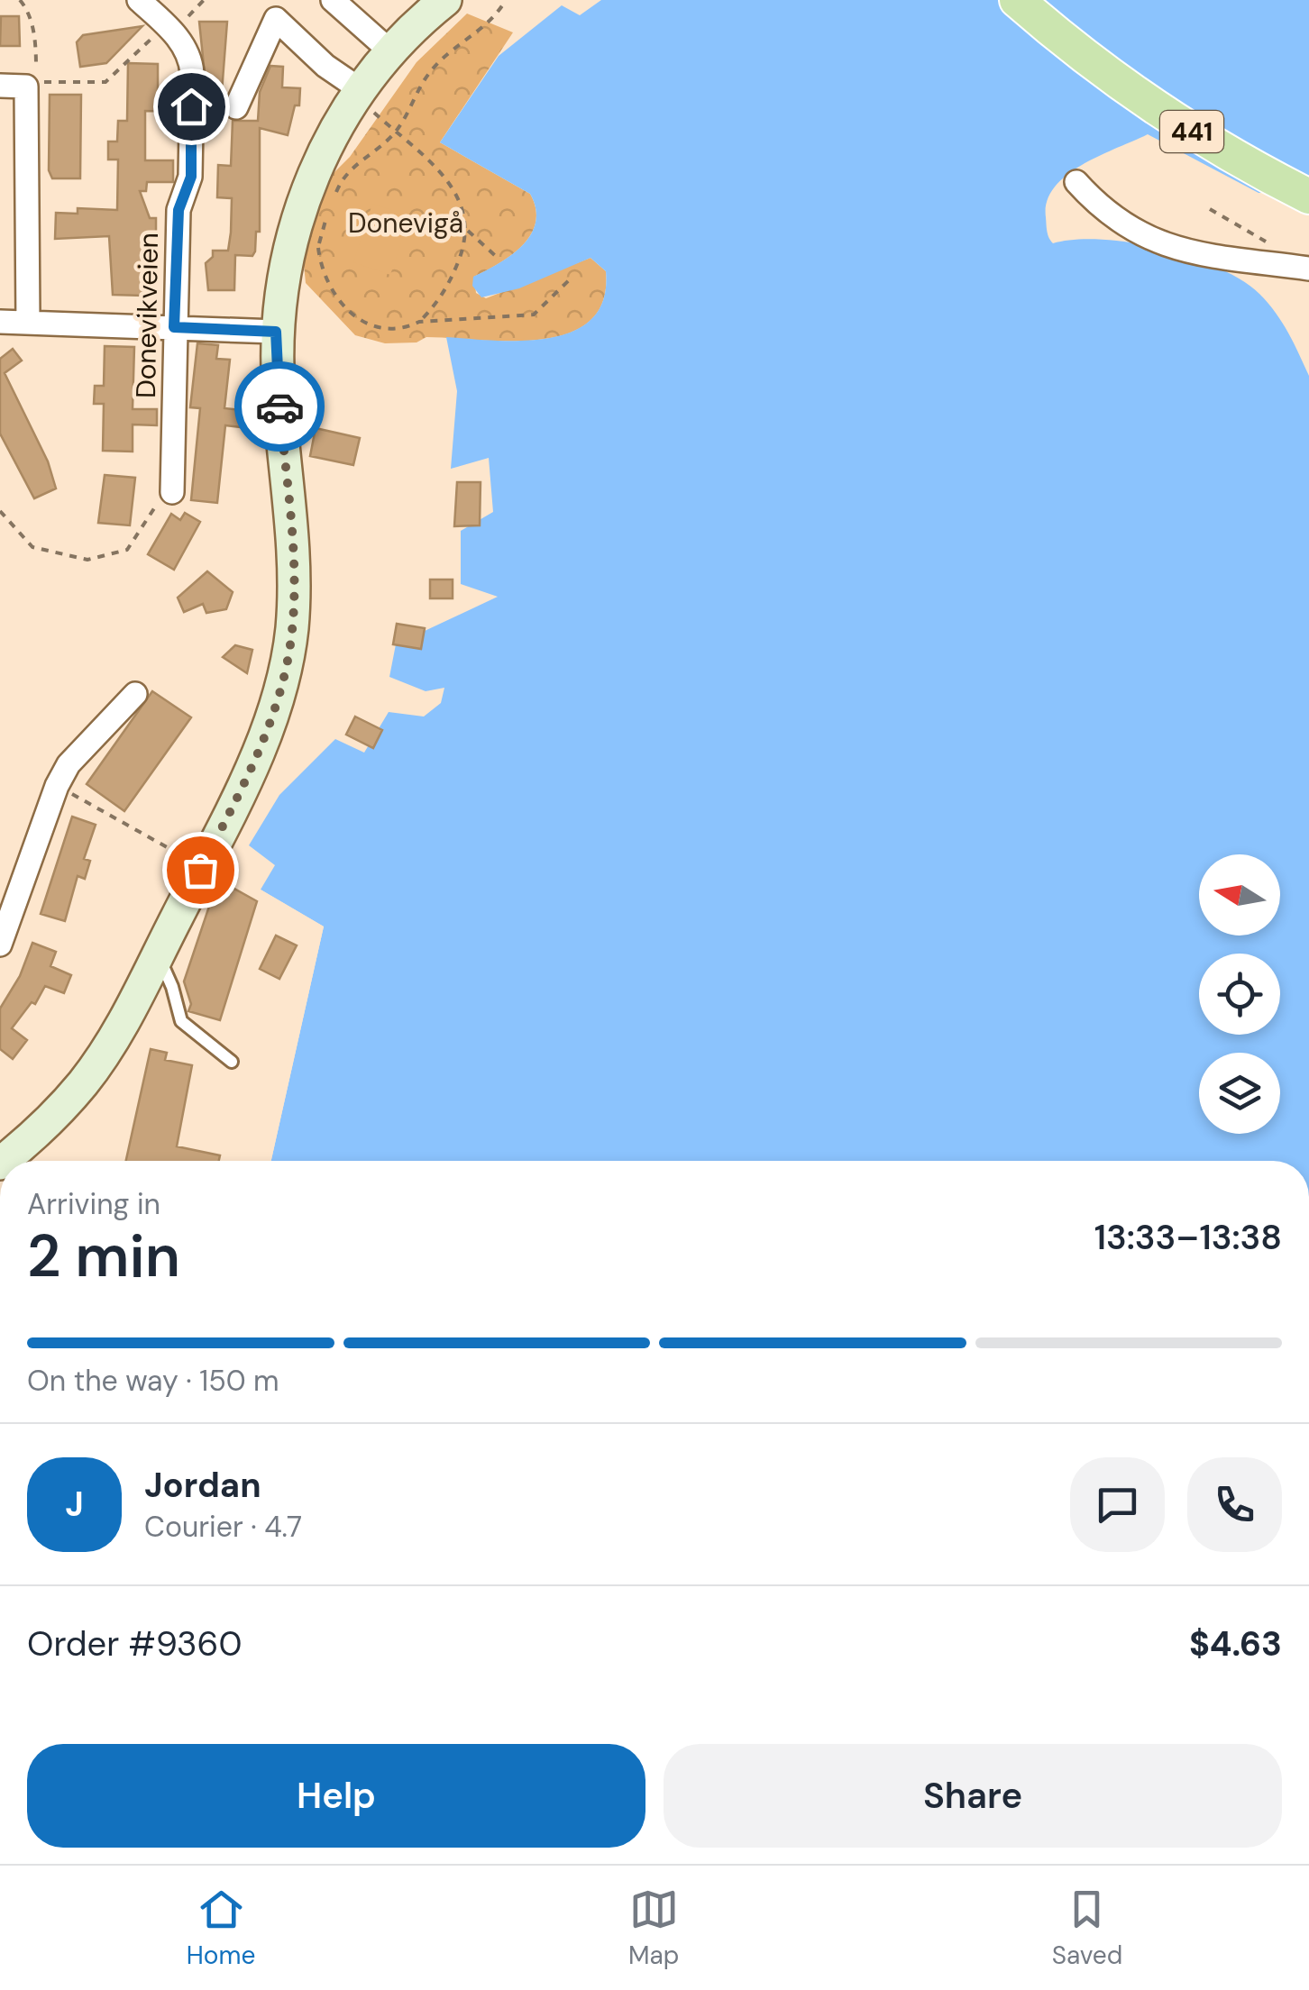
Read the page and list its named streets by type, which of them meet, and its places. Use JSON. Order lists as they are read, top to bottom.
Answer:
{
  "streets": {
    "main road": ["441"],
    "street": ["Donevikveien"]
  },
  "parks": ["Donevigå"],
  "north": "left",
  "page": {
    "heading": ["2 min", "Arriving in", "13:33–13:38"],
    "panel": [
      "Jordan",
      "Courier · 4.7",
      "Order #9360",
      "$4.63"
    ],
    "bar": "On the way · 150 m",
    "round": "J",
    "buttons": ["Help", "Share"],
    "tabs": ["Home", "Map", "Saved"]
  }
}
